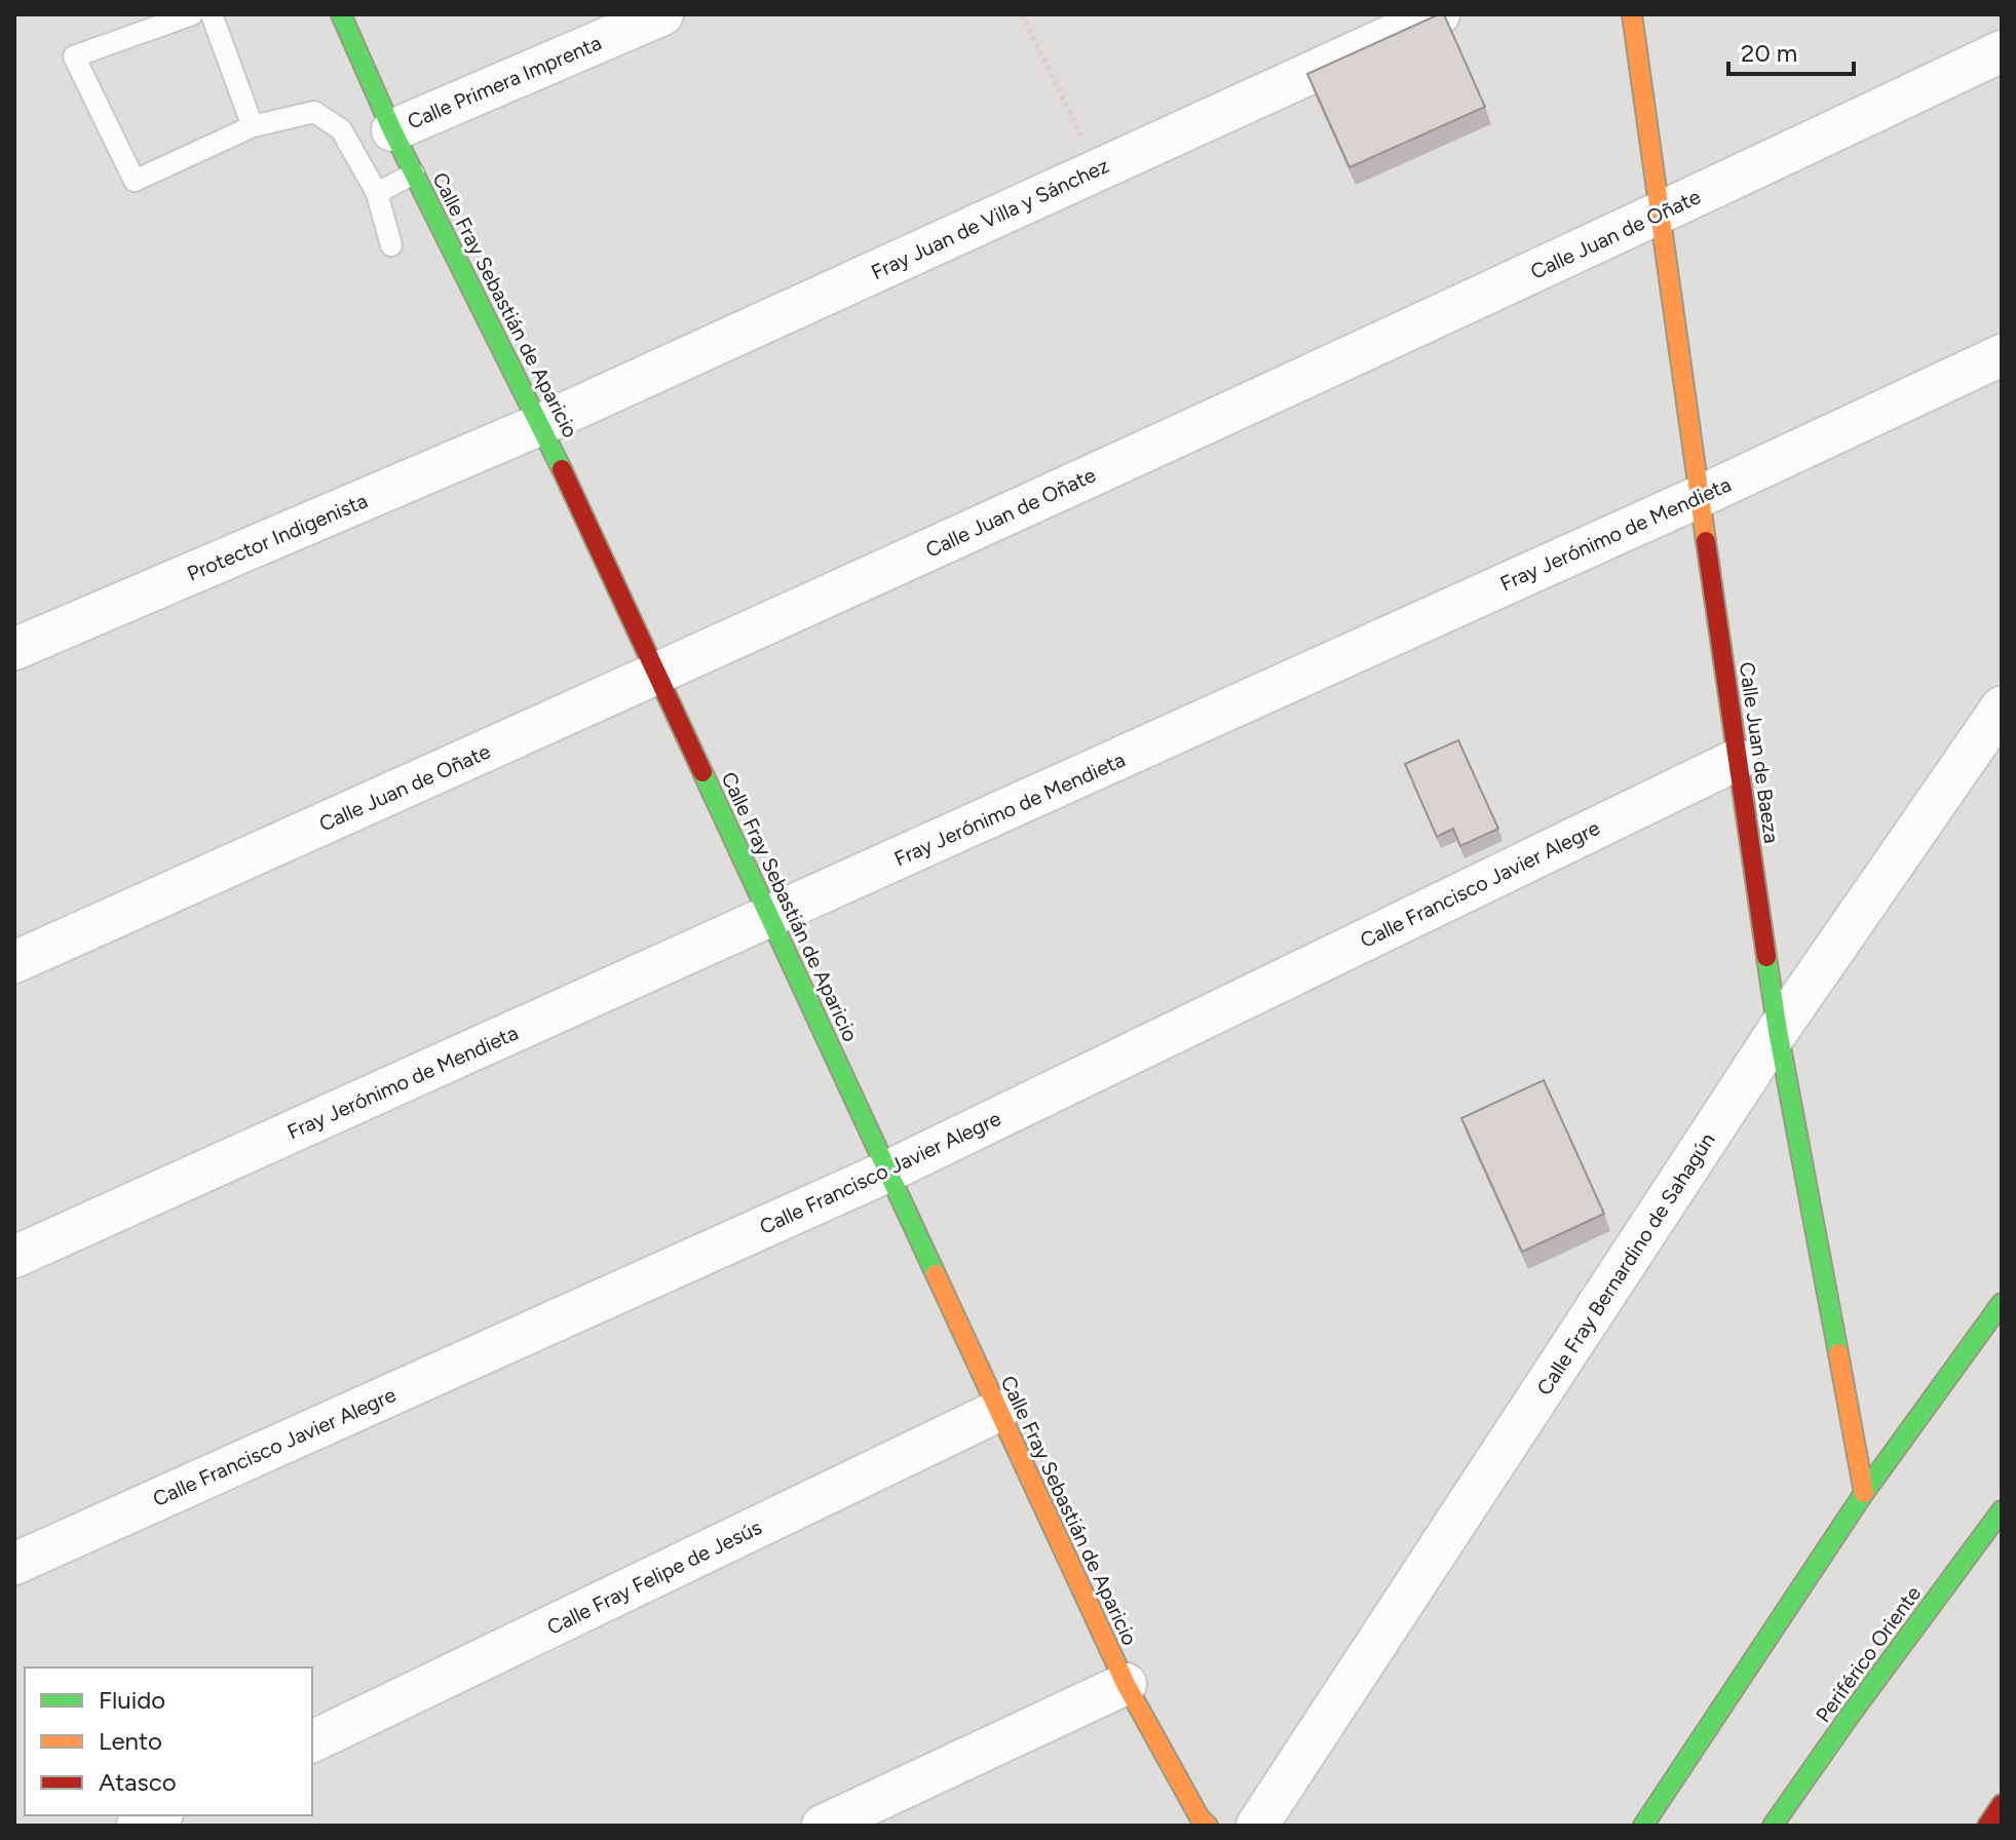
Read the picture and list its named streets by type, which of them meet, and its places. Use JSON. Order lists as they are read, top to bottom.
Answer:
{
  "streets": {
    "main road": ["Calle Fray Sebastián de Aparicio", "Calle Juan de Baeza", "Periférico Oriente"],
    "street": [
      "Calle Primera Imprenta",
      "Fray Juan de Villa y Sánchez",
      "Calle Juan de Oñate",
      "Fray Jerónimo de Mendieta",
      "Protector Indigenista",
      "Calle Francisco Javier Alegre",
      "Calle Fray Bernardino de Sahagún",
      "Calle Fray Felipe de Jesús"
    ]
  },
  "crossings": [
    ["Calle Primera Imprenta", "Calle Fray Sebastián de Aparicio"],
    ["Fray Juan de Villa y Sánchez", "Calle Fray Sebastián de Aparicio"],
    ["Fray Juan de Villa y Sánchez", "Protector Indigenista"],
    ["Calle Juan de Oñate", "Calle Fray Sebastián de Aparicio"],
    ["Calle Juan de Oñate", "Calle Juan de Baeza"],
    ["Calle Fray Sebastián de Aparicio", "Fray Jerónimo de Mendieta"],
    ["Calle Fray Sebastián de Aparicio", "Protector Indigenista"],
    ["Calle Fray Sebastián de Aparicio", "Calle Francisco Javier Alegre"],
    ["Calle Fray Sebastián de Aparicio", "Calle Fray Felipe de Jesús"],
    ["Fray Jerónimo de Mendieta", "Calle Juan de Baeza"],
    ["Calle Juan de Baeza", "Calle Francisco Javier Alegre"],
    ["Calle Juan de Baeza", "Calle Fray Bernardino de Sahagún"]
  ],
  "legend": ["Fluido", "Lento", "Atasco"],
  "scale_bar": "20 m"
}
